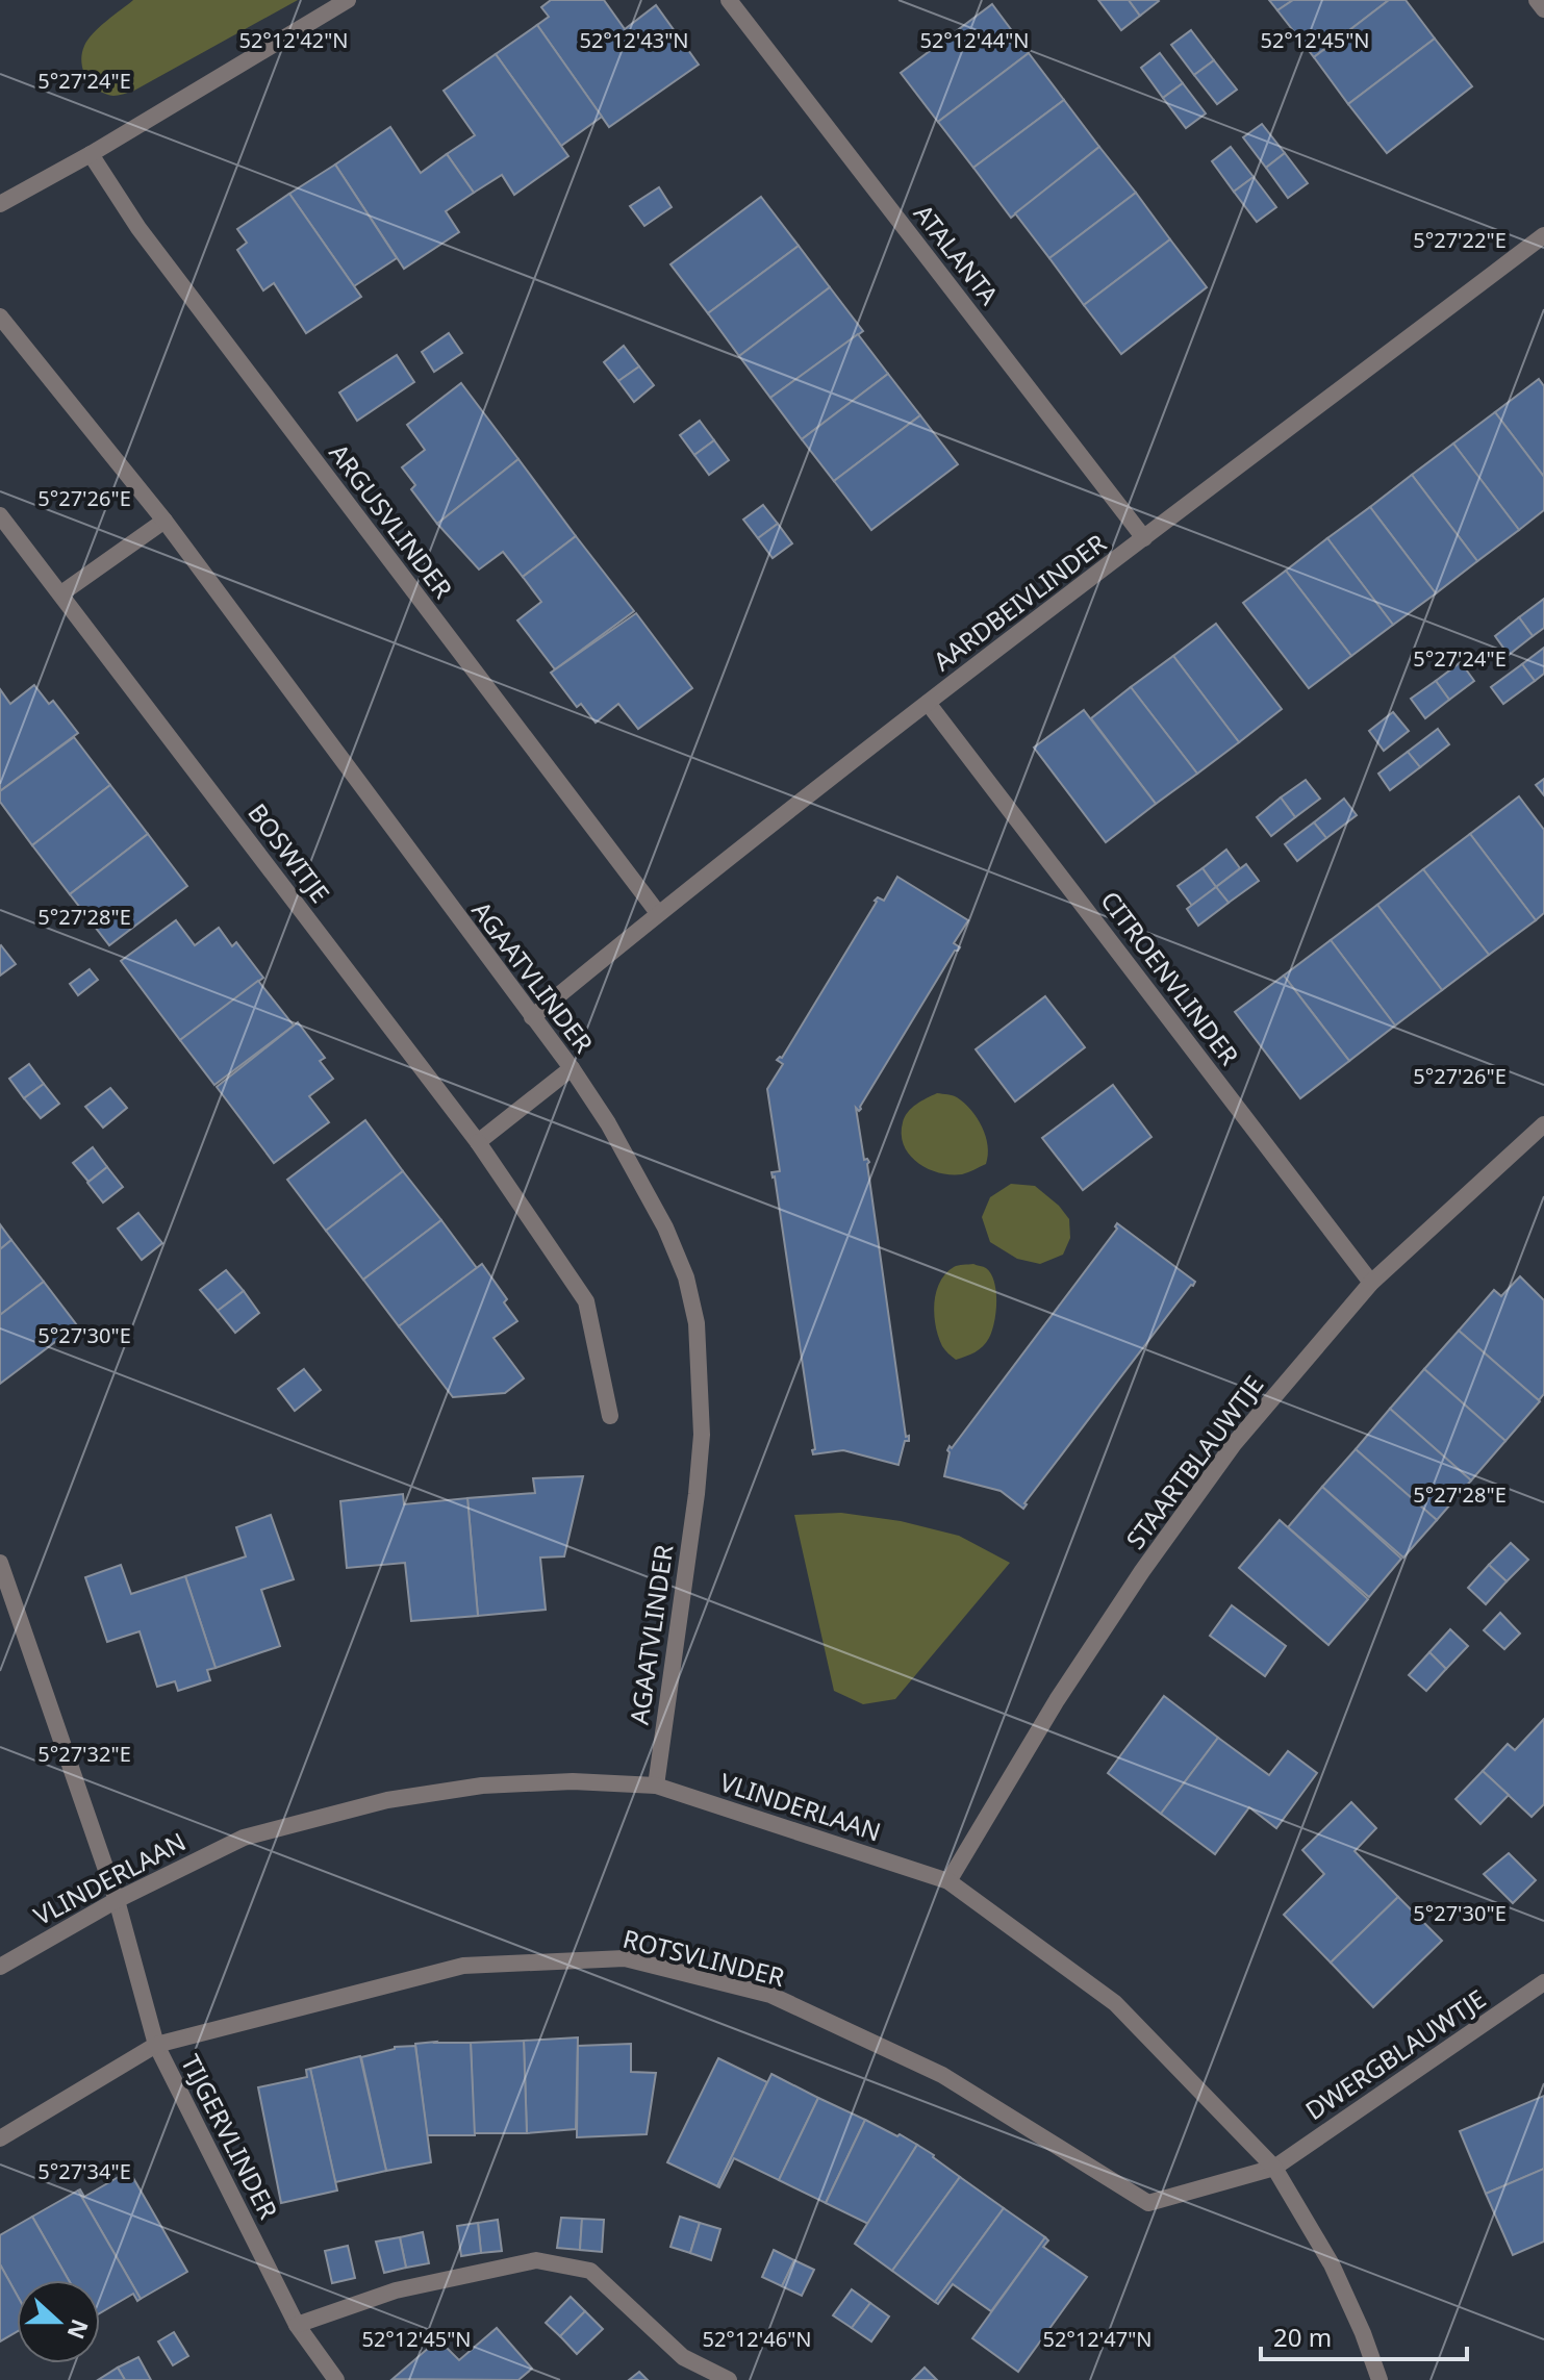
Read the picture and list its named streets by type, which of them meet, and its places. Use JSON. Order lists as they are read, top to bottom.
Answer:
{
  "streets": {
    "street": [
      "ATALANTA",
      "ARGUSVLINDER",
      "AARDBEIVLINDER",
      "BOSWITJE",
      "AGAATVLINDER",
      "CITROENVLINDER",
      "STAARTBLAUWTJE",
      "VLINDERLAAN",
      "ROTSVLINDER",
      "DWERGBLAUWTJE",
      "TIJGERVLINDER"
    ]
  },
  "crossings": [
    ["ATALANTA", "AARDBEIVLINDER"],
    ["ARGUSVLINDER", "AARDBEIVLINDER"],
    ["AARDBEIVLINDER", "AGAATVLINDER"],
    ["AARDBEIVLINDER", "CITROENVLINDER"],
    ["AGAATVLINDER", "VLINDERLAAN"],
    ["CITROENVLINDER", "STAARTBLAUWTJE"],
    ["STAARTBLAUWTJE", "VLINDERLAAN"],
    ["VLINDERLAAN", "ROTSVLINDER"],
    ["VLINDERLAAN", "DWERGBLAUWTJE"],
    ["VLINDERLAAN", "TIJGERVLINDER"],
    ["ROTSVLINDER", "DWERGBLAUWTJE"],
    ["ROTSVLINDER", "TIJGERVLINDER"]
  ],
  "scale_bar": "20 m",
  "north": "right",
  "coordinates": [
    "52°12'44\"N",
    "52°12'45\"N",
    "52°12'42\"N",
    "52°12'43\"N",
    "5°27'24\"E",
    "5°27'22\"E",
    "5°27'26\"E",
    "5°27'28\"E",
    "5°27'30\"E",
    "5°27'32\"E",
    "5°27'34\"E",
    "52°12'46\"N",
    "52°12'47\"N"
  ]
}
